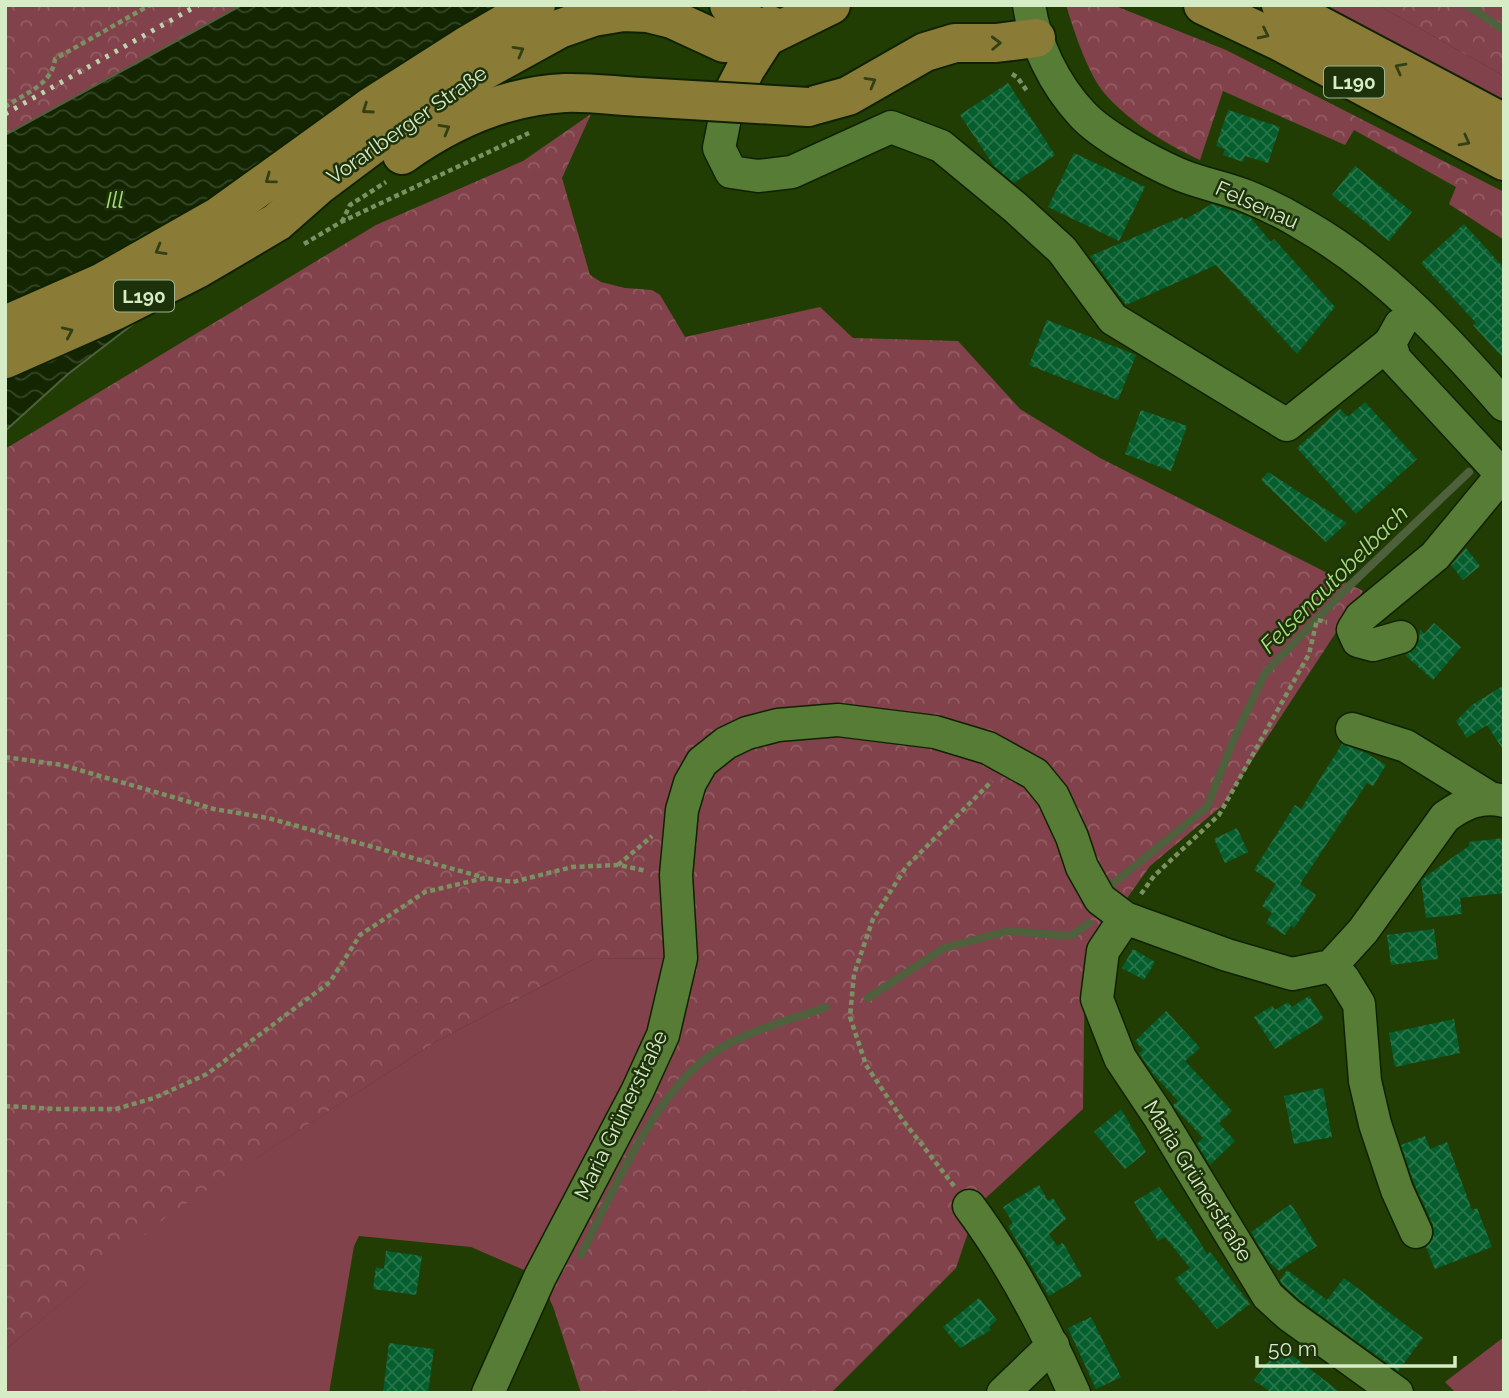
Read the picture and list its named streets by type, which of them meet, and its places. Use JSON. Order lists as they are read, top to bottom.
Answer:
{
  "streets": {
    "main road": ["L190", "Vorarlberger Straße"],
    "street": ["Felsenau", "Maria Grünerstraße"]
  },
  "crossings": [
    ["L190", "Vorarlberger Straße"]
  ],
  "water": ["Ill", "Felsenautobelbach"],
  "scale_bar": "50 m"
}
